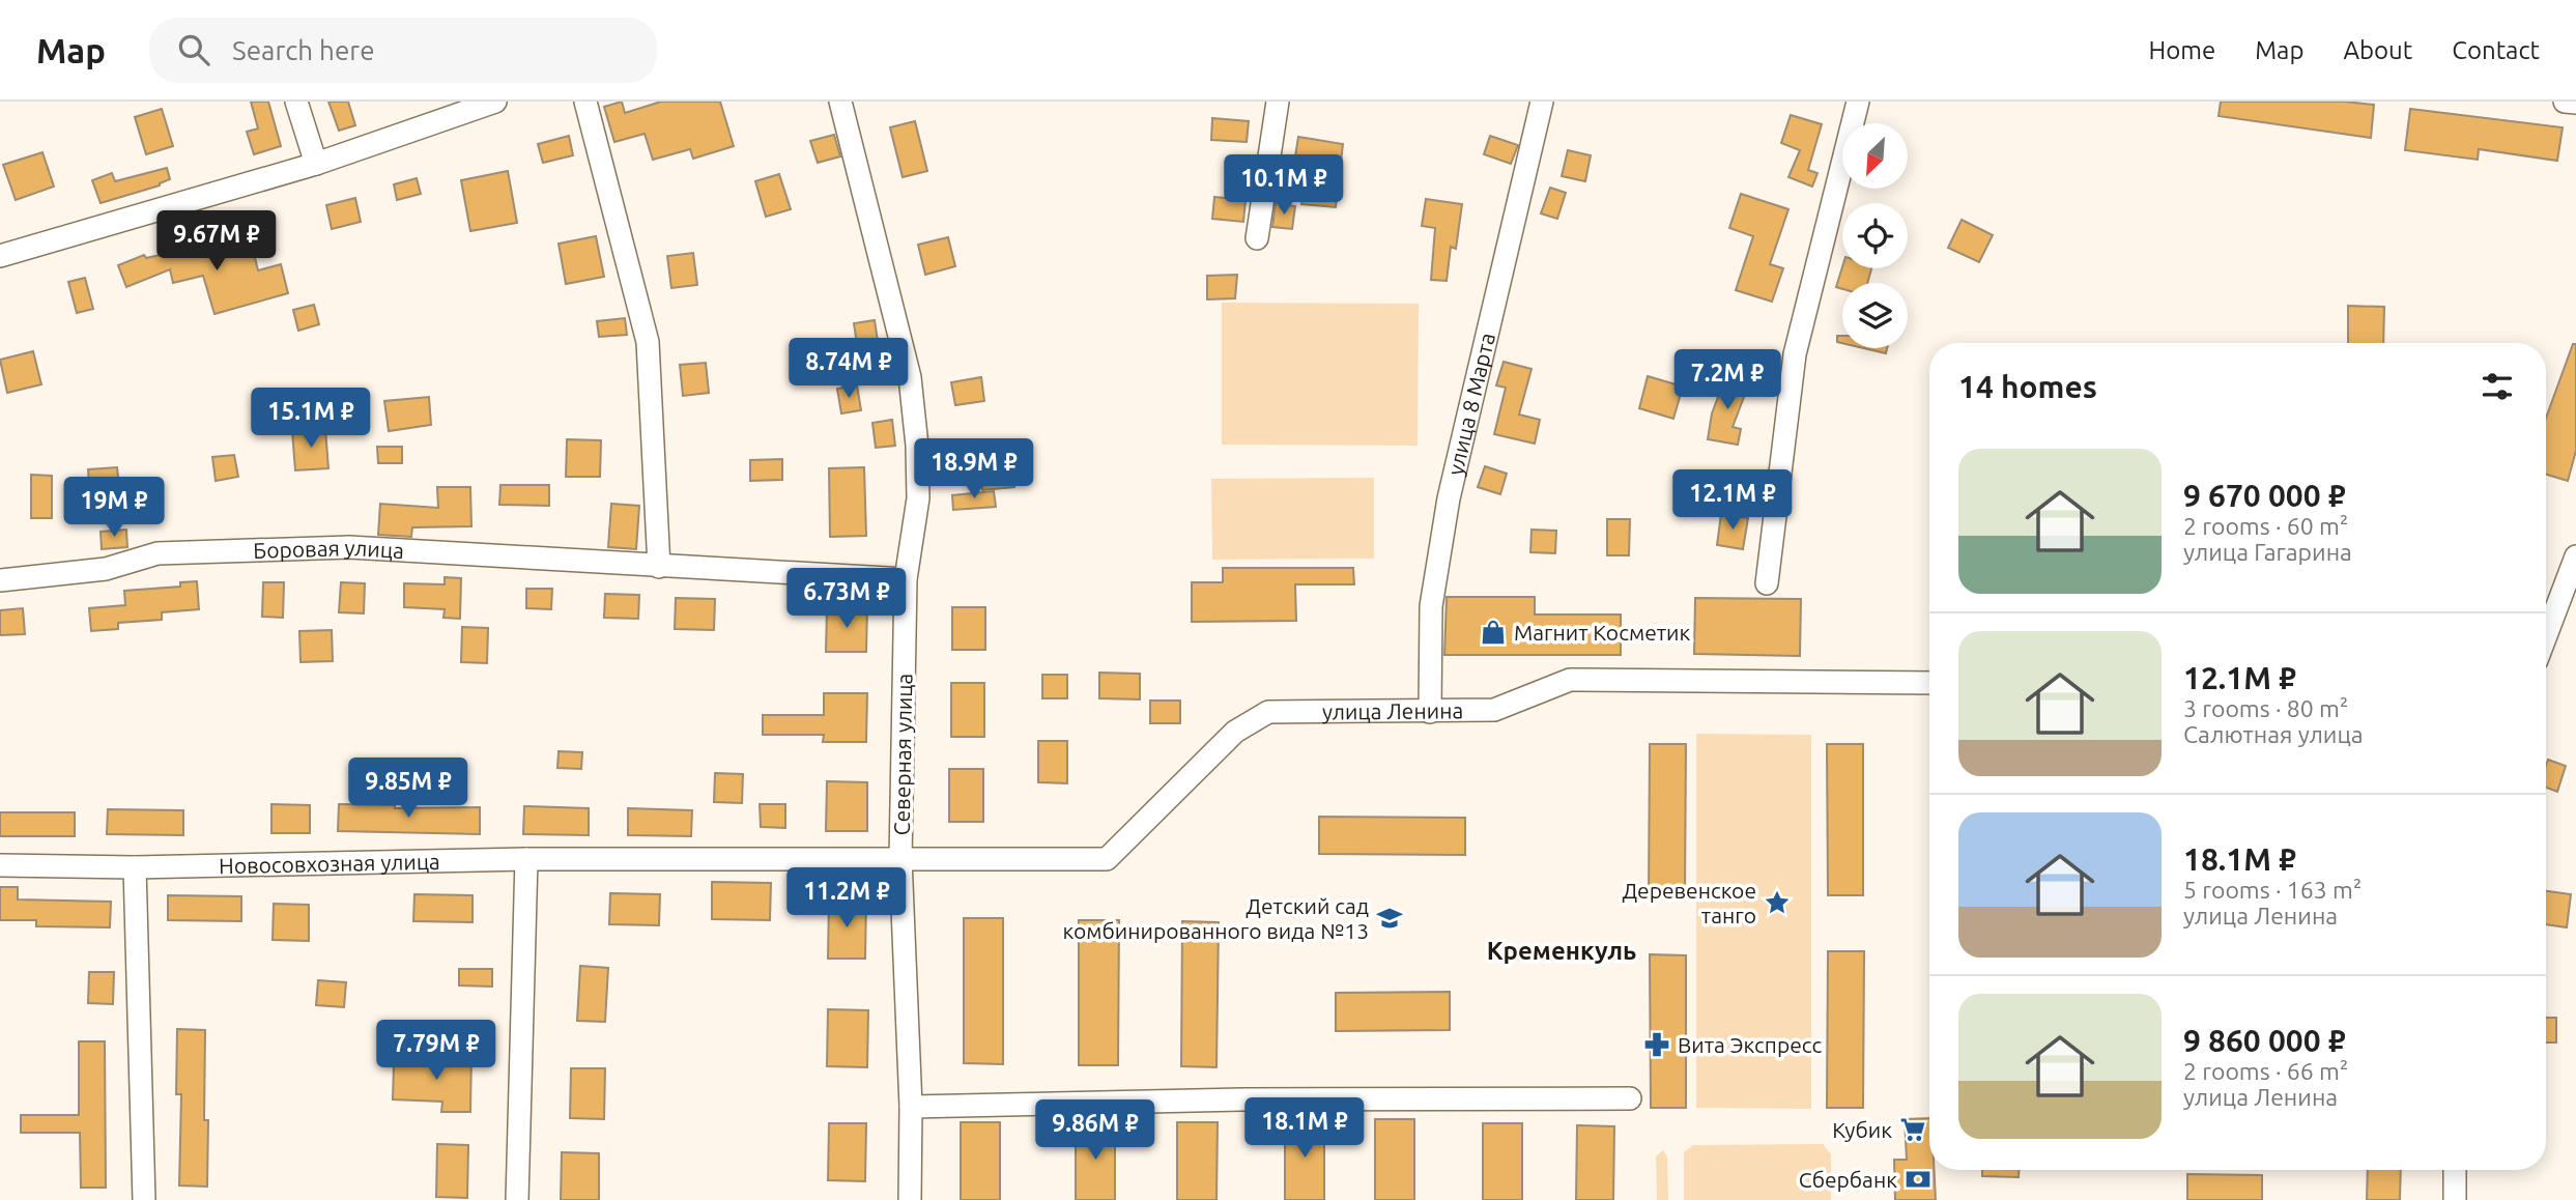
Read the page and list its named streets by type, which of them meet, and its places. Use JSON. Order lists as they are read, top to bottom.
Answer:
{
  "streets": {
    "street": [
      "улица 8 Марта",
      "Боровая улица",
      "улица Ленина",
      "Северная улица",
      "Новосовхозная улица"
    ]
  },
  "crossings": [
    ["улица 8 Марта", "улица Ленина"],
    ["Боровая улица", "Северная улица"],
    ["улица Ленина", "Северная улица"],
    ["улица Ленина", "Новосовхозная улица"],
    ["Северная улица", "Новосовхозная улица"]
  ],
  "districts": ["Кременкуль"],
  "places": {
    "shop": ["Магнит Косметик"],
    "place": ["Деревенское танго"],
    "school or university": ["Детский сад комбинированного вида №13"],
    "pharmacy": ["Вита Экспресс"],
    "supermarket": ["Кубик"],
    "bank": ["Сбербанк"]
  },
  "north": "bottom left",
  "page": {
    "header": "Map",
    "search": "Search here",
    "nav": [
      "Home",
      "Map",
      "About",
      "Contact"
    ],
    "price": [
      "10.1M ₽",
      "9.67M ₽",
      "8.74M ₽",
      "7.2M ₽",
      "15.1M ₽",
      "18.9M ₽",
      "12.1M ₽",
      "19M ₽",
      "6.73M ₽",
      "9.85M ₽",
      "11.2M ₽",
      "7.79M ₽",
      "18.1M ₽",
      "9.86M ₽"
    ],
    "heading": "14 homes",
    "list": [
      {
        "name": "9 670 000 ₽",
        "note": "2 rooms · 60 m² · улица Гагарина"
      },
      {
        "name": "12.1M ₽",
        "note": "3 rooms · 80 m² · Салютная улица"
      },
      {
        "name": "18.1M ₽",
        "note": "5 rooms · 163 m² · улица Ленина"
      },
      {
        "name": "9 860 000 ₽",
        "note": "2 rooms · 66 m² · улица Ленина"
      }
    ]
  }
}
